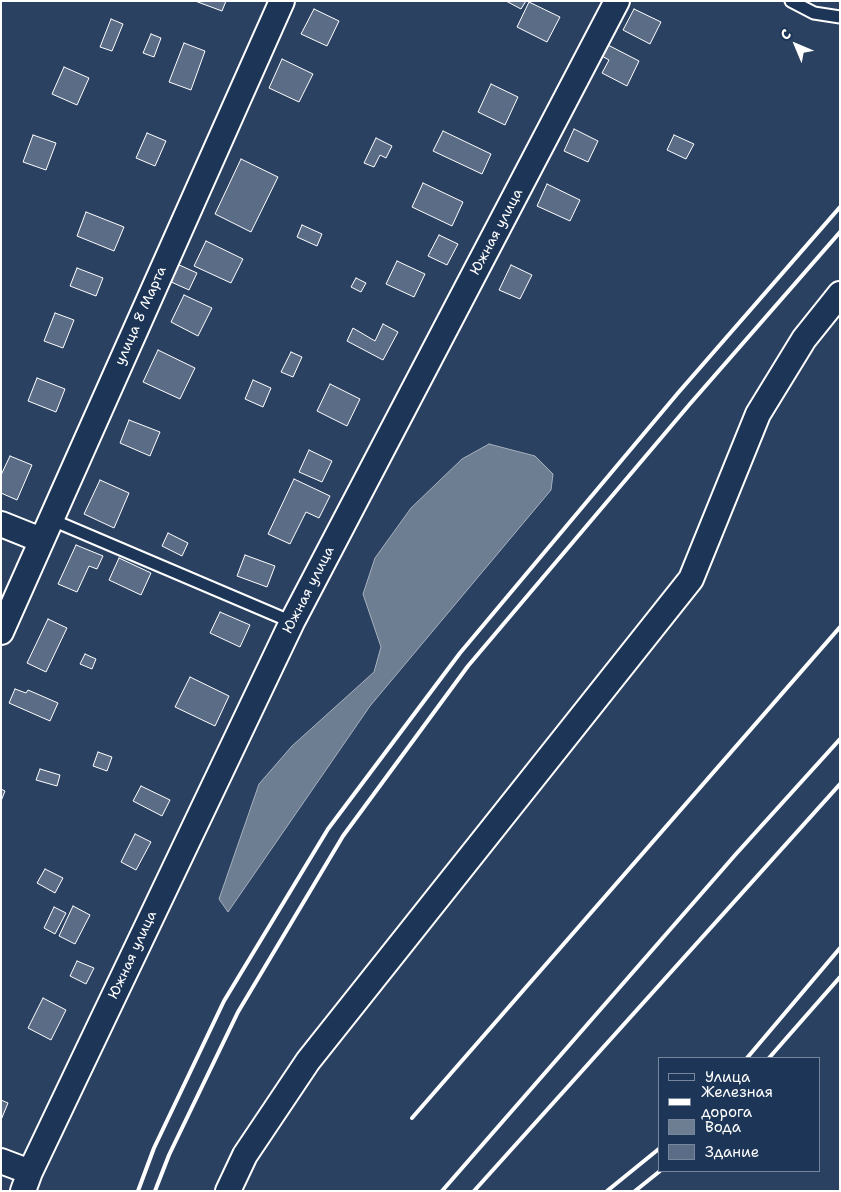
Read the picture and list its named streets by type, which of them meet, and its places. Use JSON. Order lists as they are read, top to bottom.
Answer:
{
  "streets": {
    "street": ["Южная улица", "улица 8 Марта"]
  },
  "legend": [
    "Улица",
    "Железная дорога",
    "Вода",
    "Здание"
  ],
  "north": "top left"
}
